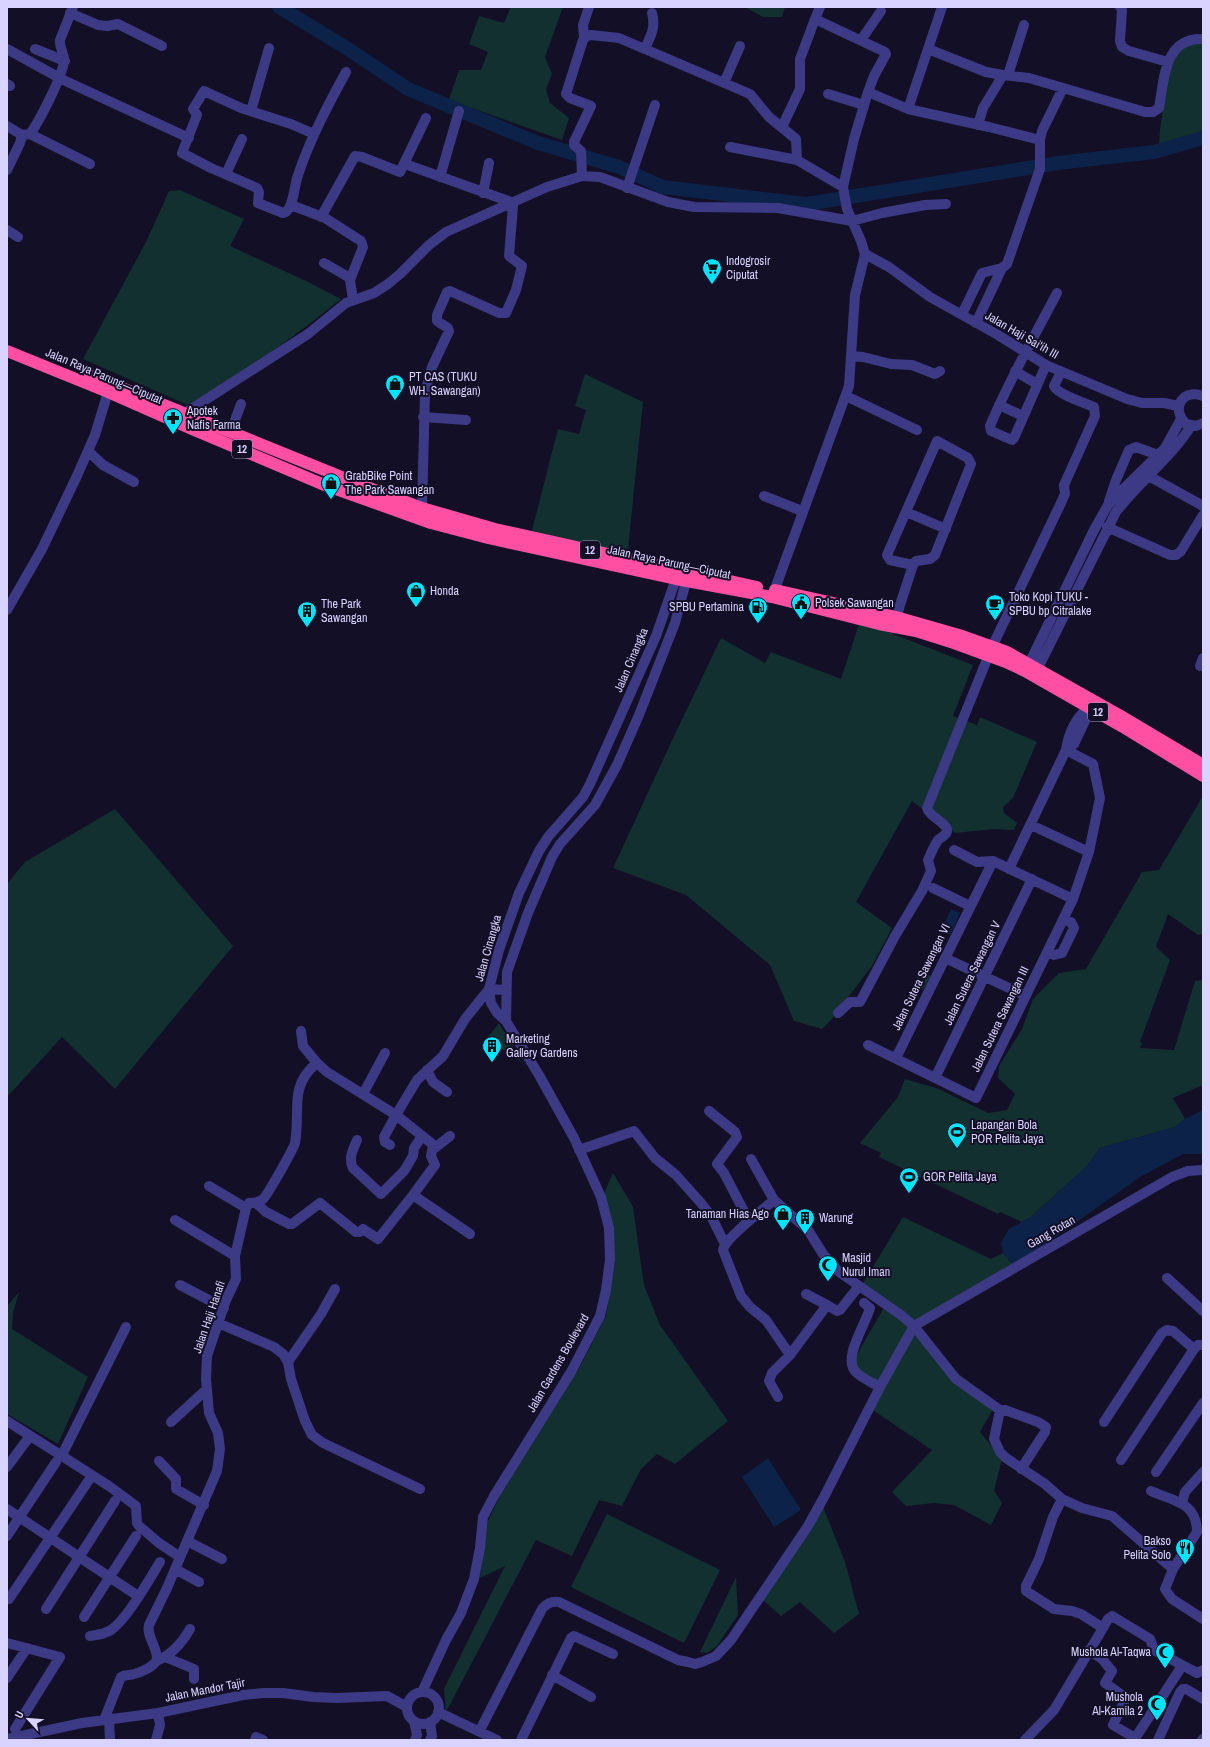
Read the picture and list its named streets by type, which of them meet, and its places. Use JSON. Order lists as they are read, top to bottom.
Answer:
{
  "streets": {
    "highway": ["Jalan Raya Parung—Ciputat", "12"],
    "street": [
      "Jalan Haji Sai'ih III",
      "Jalan Cinangka",
      "Jalan Sutera Sawangan V",
      "Jalan Sutera Sawangan VI",
      "Jalan Sutera Sawangan III",
      "Gang Rotan",
      "Jalan Haji Hanafi",
      "Jalan Gardens Boulevard",
      "Jalan Mandor Tajir"
    ]
  },
  "crossings": [
    ["Jalan Raya Parung—Ciputat", "Jalan Cinangka"],
    ["Jalan Cinangka", "Jalan Gardens Boulevard"],
    ["Jalan Sutera Sawangan V", "Jalan Sutera Sawangan III"],
    ["Jalan Gardens Boulevard", "Jalan Mandor Tajir"]
  ],
  "places": {
    "supermarket": ["Indogrosir Ciputat"],
    "shop": [
      "PT CAS (TUKU WH. Sawangan)",
      "GrabBike Point The Park Sawangan",
      "Honda",
      "Tanaman Hias Ago"
    ],
    "pharmacy": ["Apotek Nafis Farma"],
    "public building": ["Polsek Sawangan"],
    "cafe": ["Toko Kopi TUKU - SPBU bp Citralake"],
    "fuel station": ["SPBU Pertamina"],
    "building": ["The Park Sawangan", "Marketing Gallery Gardens", "Warung"],
    "sports": ["Lapangan Bola POR Pelita Jaya", "GOR Pelita Jaya"],
    "mosque": ["Masjid Nurul Iman", "Mushola Al-Taqwa", "Mushola Al-Kamila 2"],
    "restaurant": ["Bakso Pelita Solo"]
  },
  "north": "top left"
}
